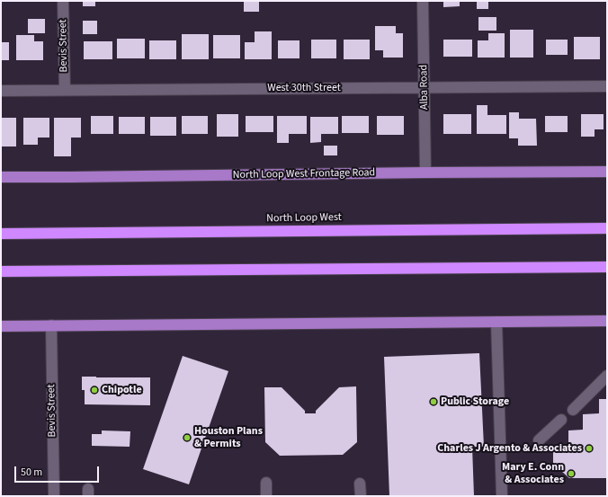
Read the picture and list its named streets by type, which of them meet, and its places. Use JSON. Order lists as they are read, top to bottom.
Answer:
{
  "streets": {
    "highway": ["North Loop West"],
    "main road": ["North Loop West Frontage Road"],
    "street": ["Bevis Street", "Alba Road", "West 30th Street"]
  },
  "crossings": [
    ["Bevis Street", "West 30th Street"],
    ["Alba Road", "West 30th Street"],
    ["Alba Road", "North Loop West Frontage Road"]
  ],
  "places": [
    "Chipotle",
    "Public Storage",
    "Houston Plans & Permits",
    "Charles J Argento & Associates",
    "Mary E. Conn & Associates"
  ],
  "scale_bar": "50 m"
}
